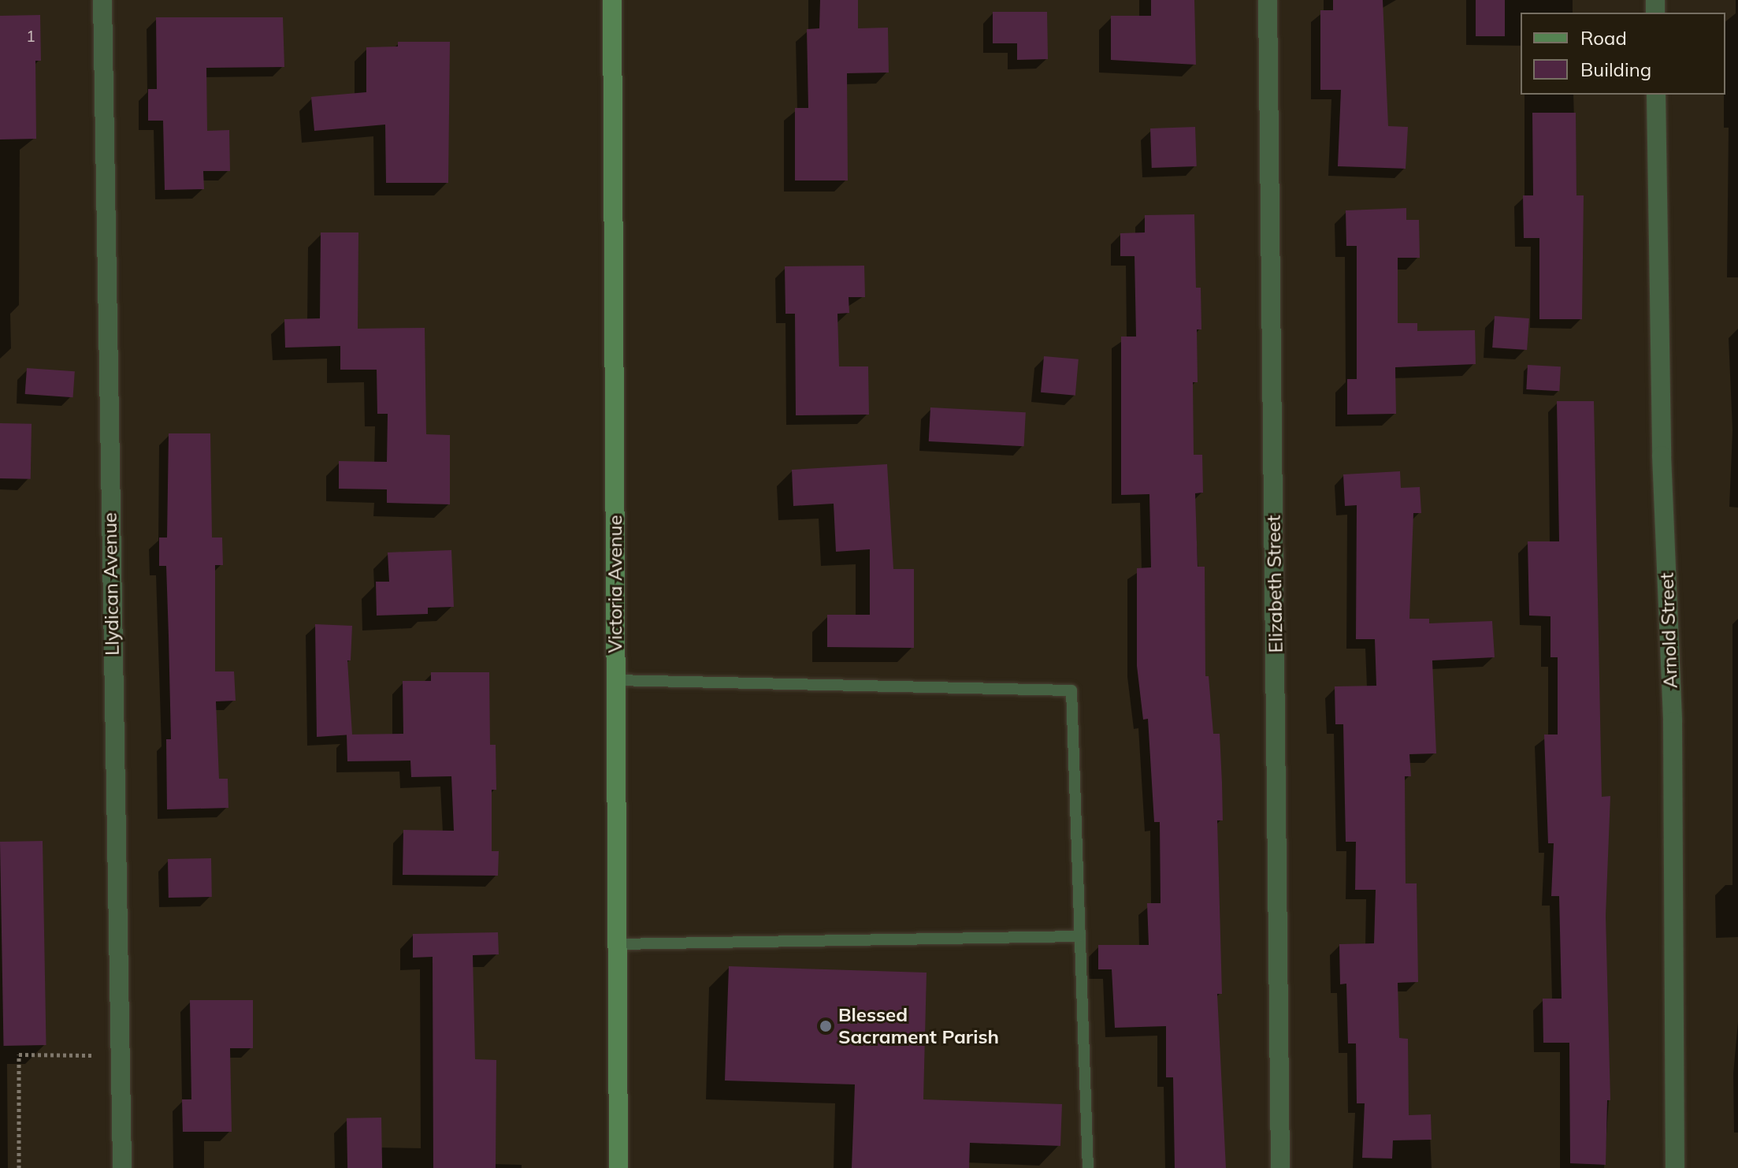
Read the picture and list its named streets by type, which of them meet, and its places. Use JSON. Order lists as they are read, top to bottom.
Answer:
{
  "streets": {
    "street": [
      "Llydican Avenue",
      "Victoria Avenue",
      "Elizabeth Street",
      "Arnold Street"
    ]
  },
  "places": ["Blessed Sacrament Parish"],
  "house_numbers": ["1"],
  "legend": ["Road", "Building"]
}
